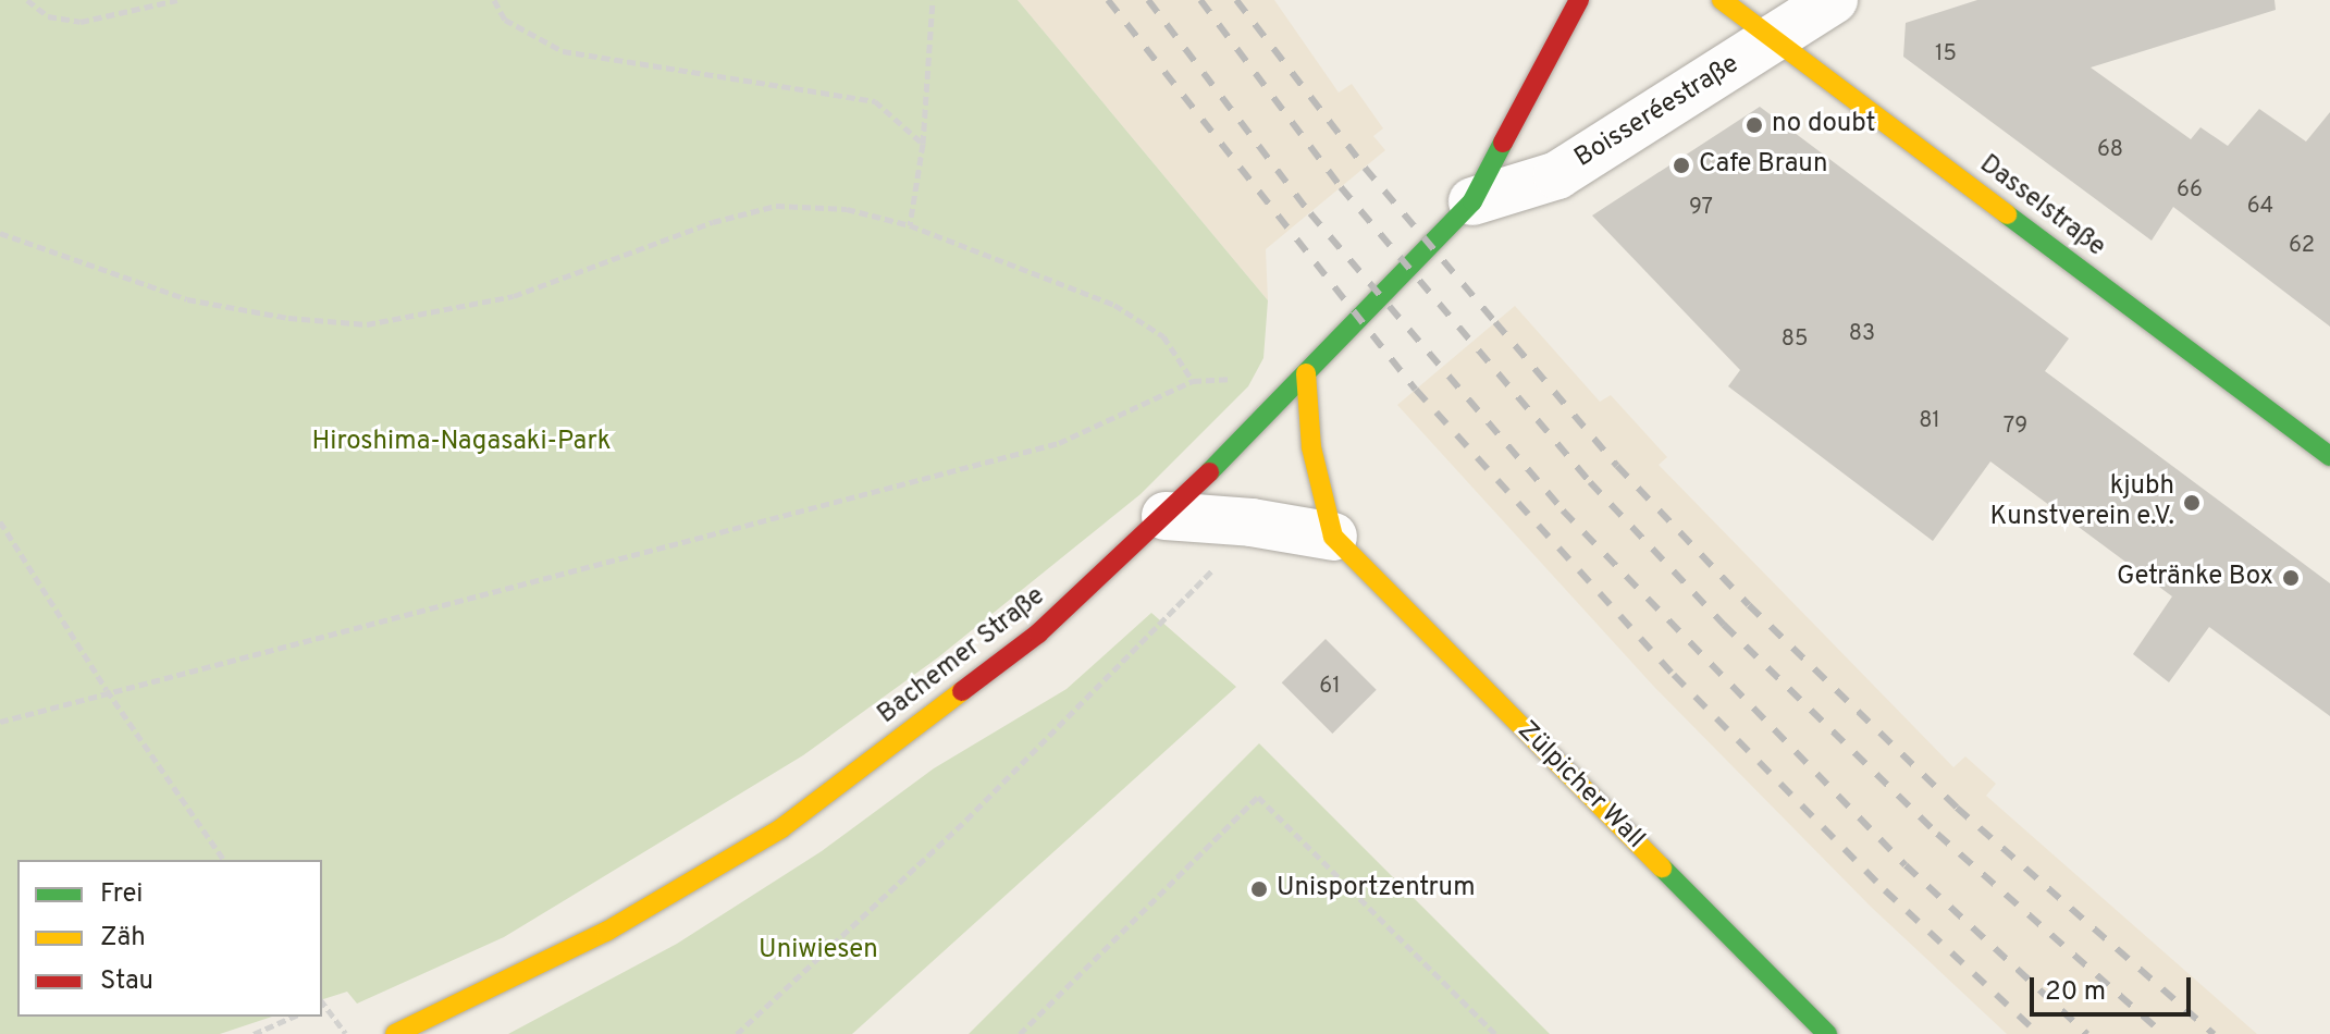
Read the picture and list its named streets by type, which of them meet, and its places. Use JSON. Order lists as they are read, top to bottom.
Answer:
{
  "streets": {
    "street": [
      "Boisseréestraße",
      "Dasselstraße",
      "Bachemer Straße",
      "Zülpicher Wall"
    ]
  },
  "crossings": [
    ["Boisseréestraße", "Dasselstraße"],
    ["Boisseréestraße", "Bachemer Straße"]
  ],
  "parks": ["Hiroshima-Nagasaki-Park", "Uniwiesen"],
  "places": [
    "no doubt",
    "Cafe Braun",
    "kjubh Kunstverein e.V.",
    "Getränke Box",
    "Unisportzentrum"
  ],
  "house_numbers": [
    "15",
    "68",
    "66",
    "64",
    "97",
    "62",
    "83",
    "85",
    "81",
    "79",
    "61"
  ],
  "legend": ["Frei", "Zäh", "Stau"],
  "scale_bar": "20 m"
}
